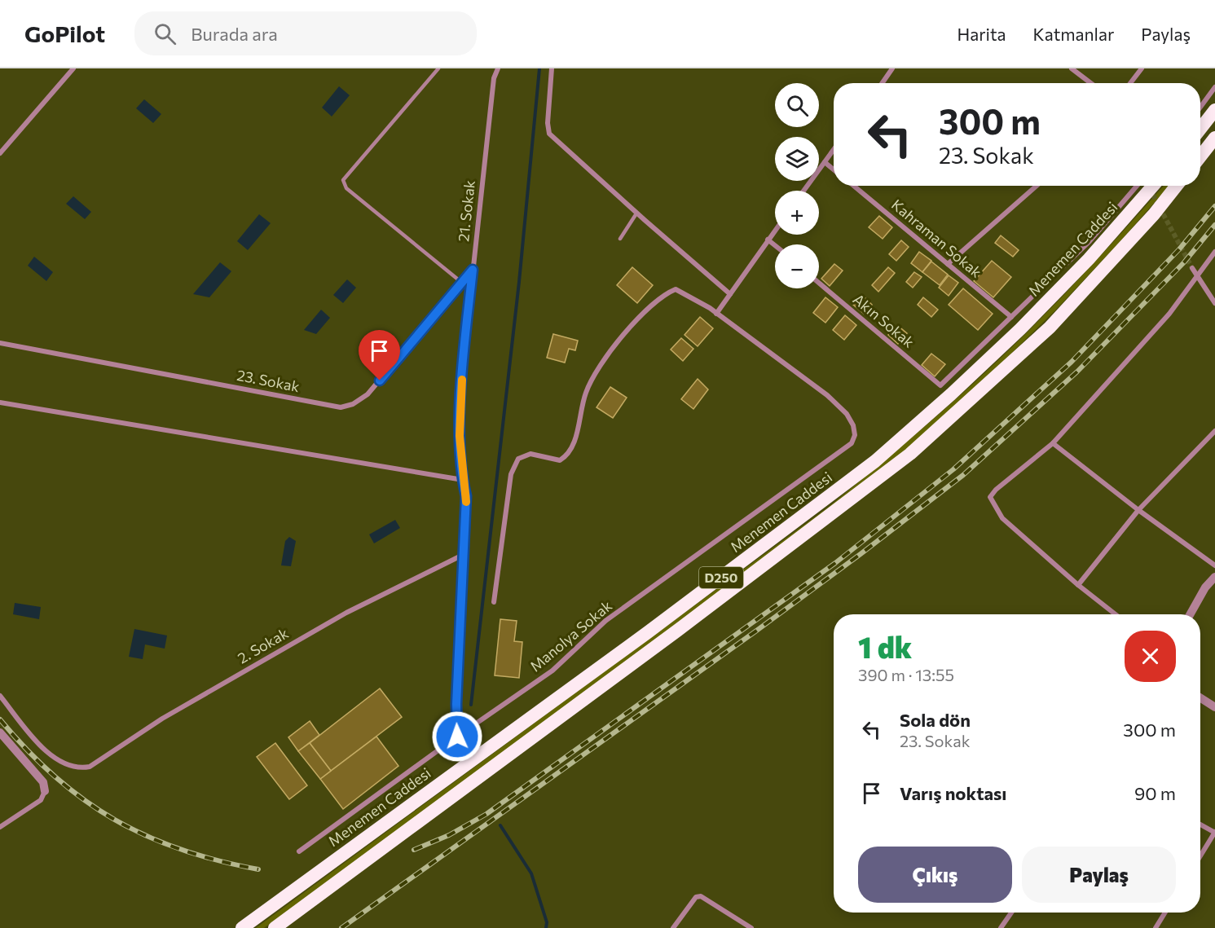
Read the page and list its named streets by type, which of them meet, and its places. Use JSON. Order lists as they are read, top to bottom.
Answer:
{
  "streets": {
    "highway": ["Menemen Caddesi", "D250"],
    "street": [
      "21. Sokak",
      "Kahraman Sokak",
      "Akın Sokak",
      "23. Sokak",
      "Manolya Sokak",
      "2. Sokak"
    ]
  },
  "crossings": [
    ["21. Sokak", "23. Sokak"],
    ["21. Sokak", "Manolya Sokak"],
    ["21. Sokak", "2. Sokak"],
    ["Kahraman Sokak", "Akın Sokak"]
  ],
  "page": {
    "header": "GoPilot",
    "search": "Burada ara",
    "nav": ["Harita", "Katmanlar", "Paylaş"],
    "map_buttons": ["+", "−"],
    "turn": ["300 m", "23. Sokak"],
    "heading": ["1 dk", "390 m · 13:55"],
    "list": [
      {
        "name": "Sola dön",
        "note": "23. Sokak",
        "value": "300 m"
      },
      {
        "name": "Varış noktası",
        "value": "90 m"
      }
    ],
    "buttons": ["Çıkış", "Paylaş"]
  }
}
